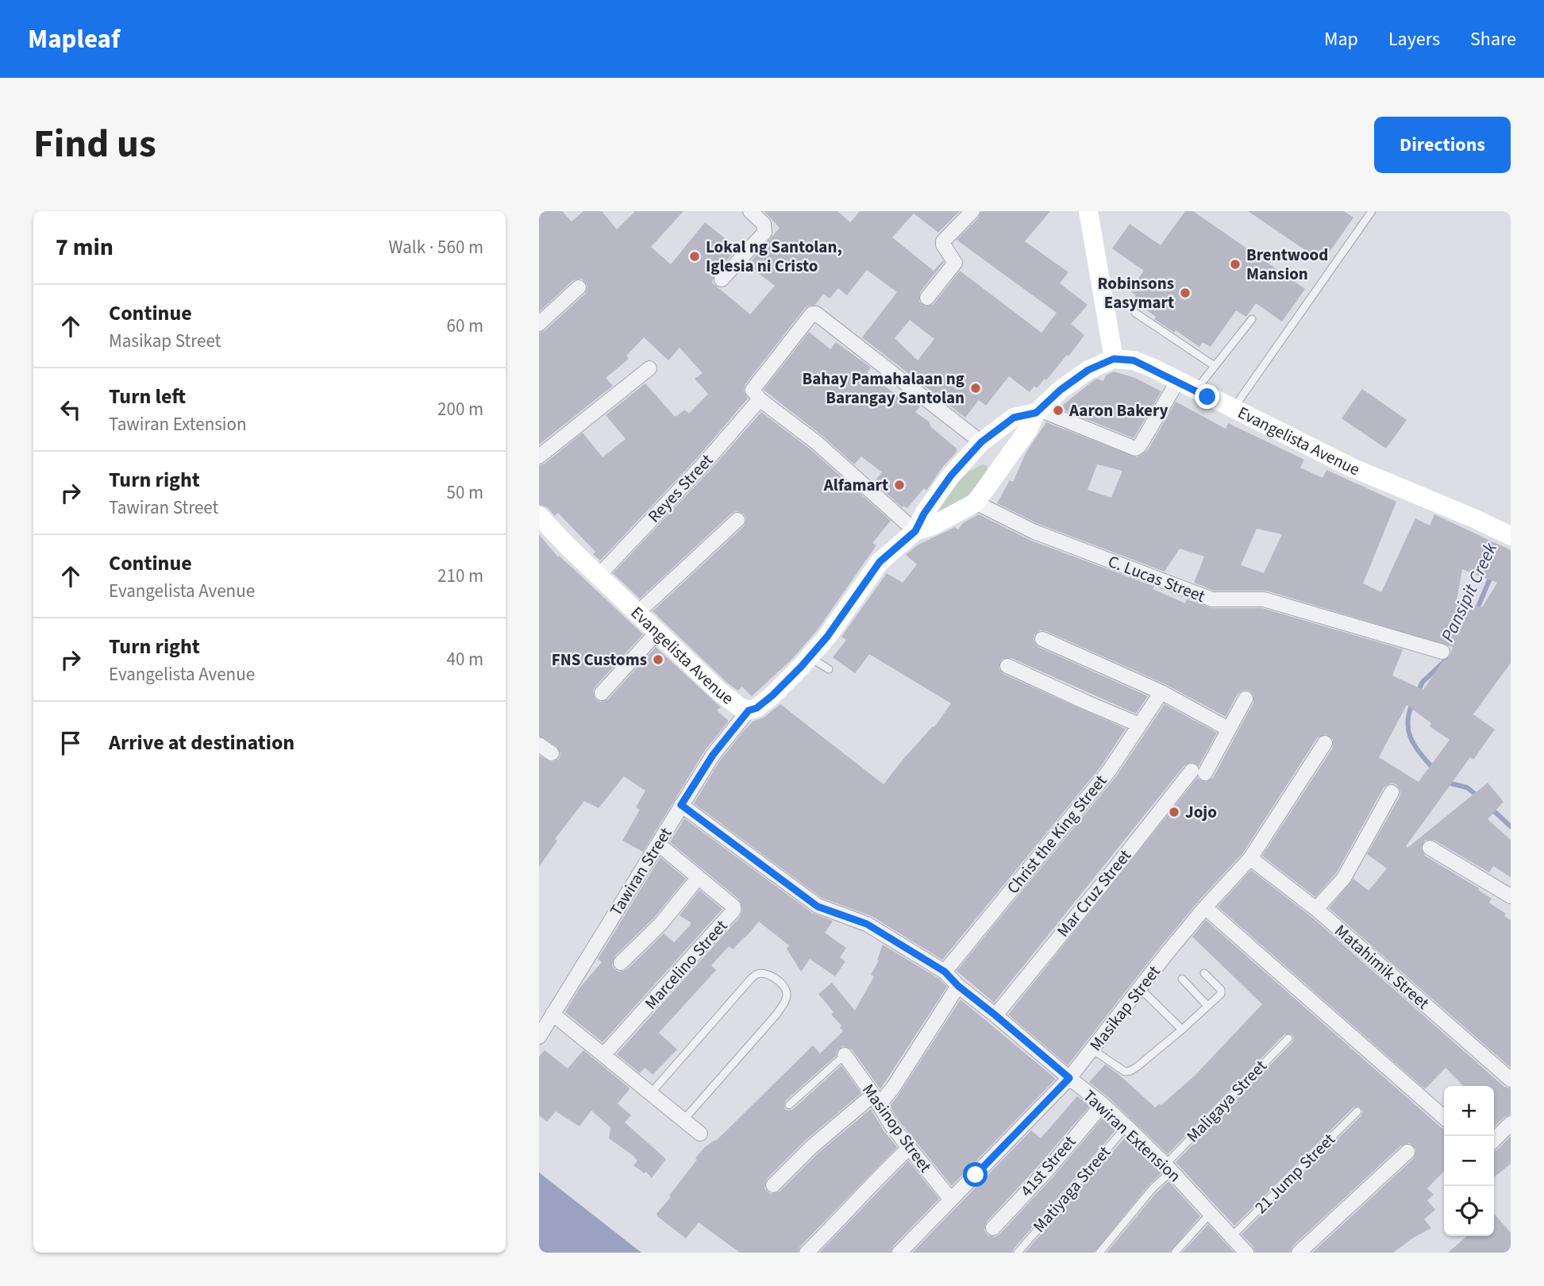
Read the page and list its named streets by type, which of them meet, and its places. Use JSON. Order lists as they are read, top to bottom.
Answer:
{
  "streets": {
    "street": [
      "Evangelista Avenue",
      "Reyes Street",
      "C. Lucas Street",
      "Christ the King Street",
      "Tawiran Street",
      "Mar Cruz Street",
      "Marcelino Street",
      "Matahimik Street",
      "Masikap Street",
      "Masinop Street",
      "Tawiran Extension",
      "41st Street"
    ],
    "lane": ["Maligaya Street", "21 Jump Street", "Matiyaga Street"]
  },
  "crossings": [
    ["Evangelista Avenue", "Reyes Street"],
    ["Evangelista Avenue", "C. Lucas Street"],
    ["Evangelista Avenue", "Tawiran Street"],
    ["Christ the King Street", "Tawiran Extension"],
    ["Tawiran Street", "Marcelino Street"],
    ["Tawiran Street", "Tawiran Extension"],
    ["Mar Cruz Street", "Tawiran Extension"],
    ["Matahimik Street", "Masikap Street"],
    ["Masikap Street", "Masinop Street"],
    ["Masikap Street", "Tawiran Extension"],
    ["Maligaya Street", "Tawiran Extension"],
    ["Tawiran Extension", "41st Street"],
    ["Tawiran Extension", "21 Jump Street"],
    ["Tawiran Extension", "Matiyaga Street"]
  ],
  "water": ["Pansipit Creek"],
  "places": [
    "Lokal ng Santolan, Iglesia ni Cristo",
    "Brentwood Mansion",
    "Robinsons Easymart",
    "Bahay Pamahalaan ng Barangay Santolan",
    "Aaron Bakery",
    "Alfamart",
    "FNS Customs",
    "Jojo"
  ],
  "page": {
    "header": "Mapleaf",
    "nav": ["Map", "Layers", "Share"],
    "title": "Find us",
    "buttons": "Directions",
    "heading": ["7 min", "Walk · 560 m"],
    "list": [
      ["Continue", "Masikap Street", "60 m"],
      ["Turn left", "Tawiran Extension", "200 m"],
      ["Turn right", "Tawiran Street", "50 m"],
      ["Continue", "Evangelista Avenue", "210 m"],
      ["Turn right", "Evangelista Avenue", "40 m"],
      "Arrive at destination"
    ],
    "map_buttons": ["+", "−"]
  }
}
